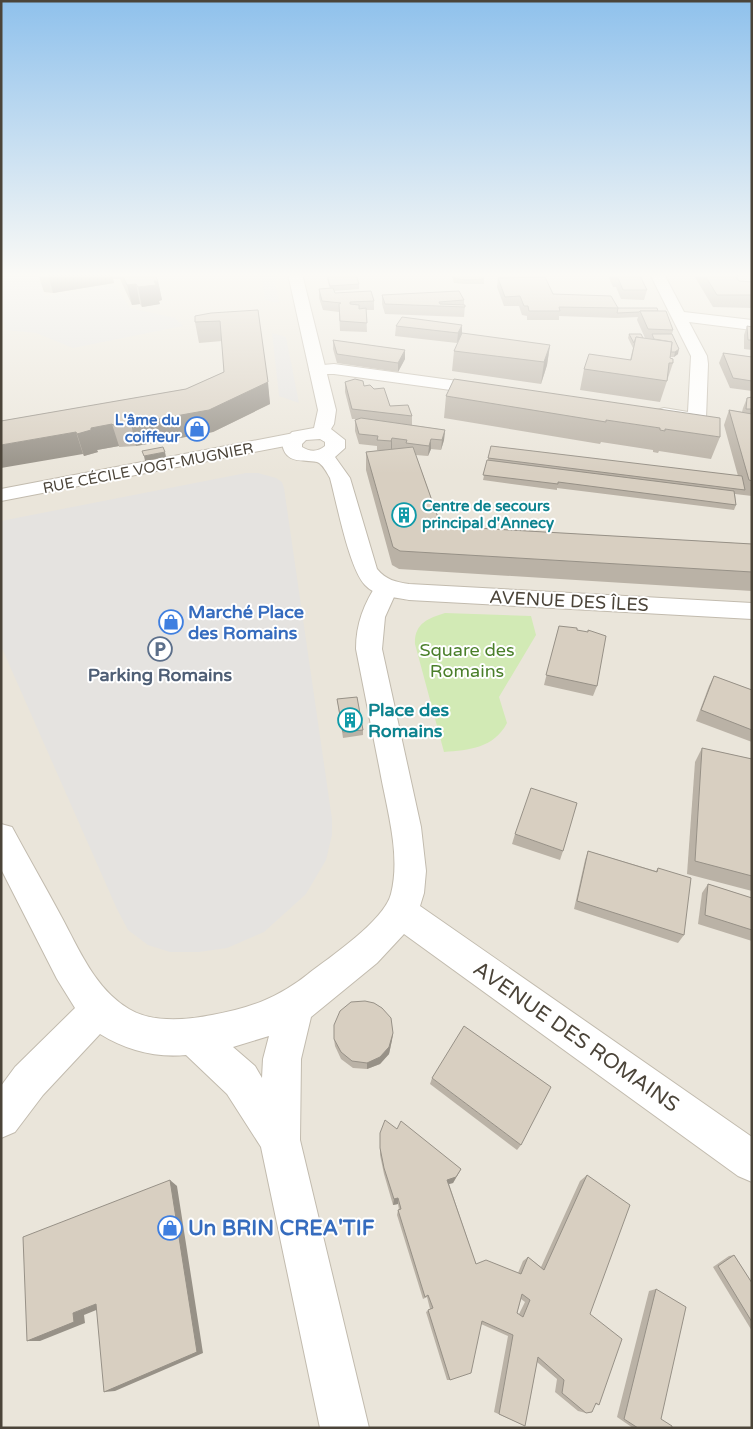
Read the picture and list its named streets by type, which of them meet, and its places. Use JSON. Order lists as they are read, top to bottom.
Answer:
{
  "streets": {
    "street": ["RUE CÉCILE VOGT-MUGNIER", "AVENUE DES ÎLES", "AVENUE DES ROMAINS"]
  },
  "parks": ["Square des Romains"],
  "places": {
    "shop": ["L'âme du coiffeur", "Marché Place des Romains", "Un BRIN CREA'TIF"],
    "building": ["Centre de secours principal d'Annecy", "Place des Romains"],
    "parking": ["Parking Romains"]
  }
}
